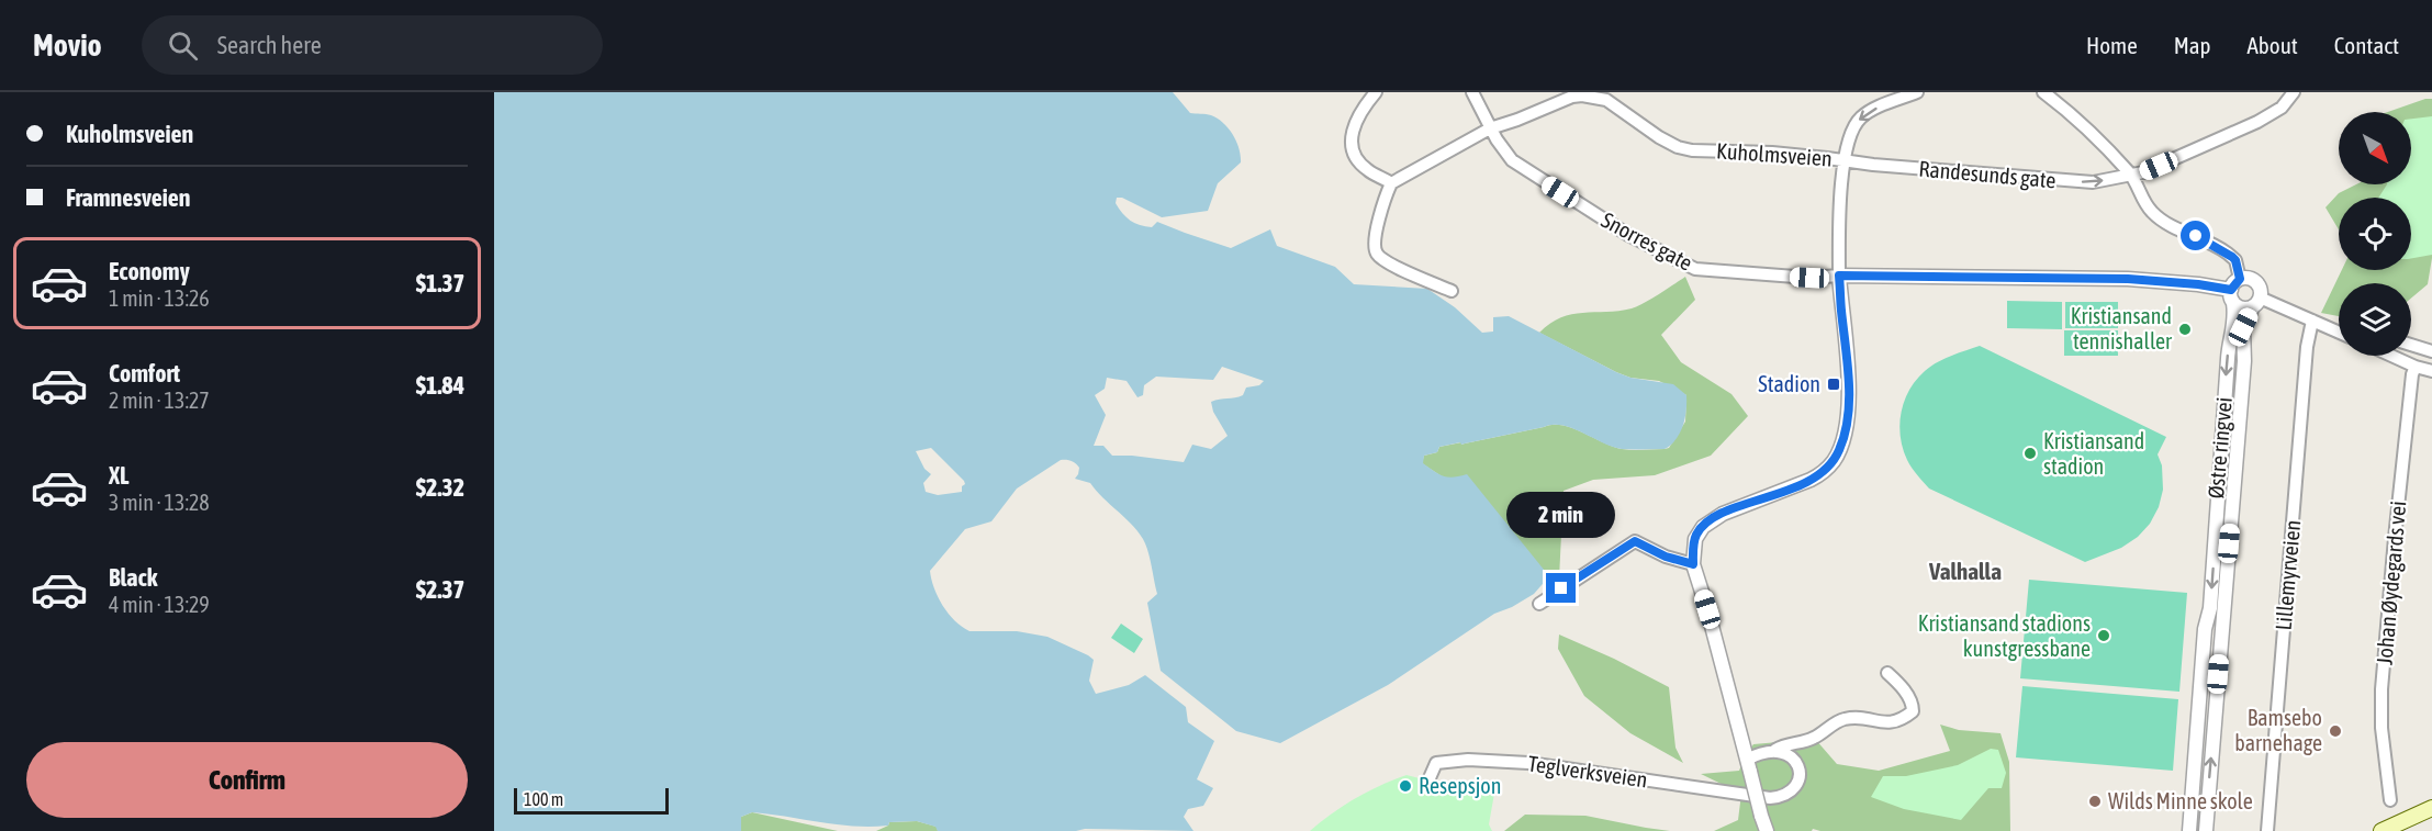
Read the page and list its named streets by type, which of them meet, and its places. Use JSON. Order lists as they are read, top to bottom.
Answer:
{
  "streets": {
    "street": [
      "Kuholmsveien",
      "Randesunds gate",
      "Snorres gate",
      "Østre ringvei",
      "Lillemyrveien",
      "Johan Øydegards vei",
      "Teglverksveien"
    ]
  },
  "crossings": [
    ["Kuholmsveien", "Randesunds gate"],
    ["Kuholmsveien", "Snorres gate"],
    ["Snorres gate", "Østre ringvei"]
  ],
  "one_way": ["Randesunds gate"],
  "districts": ["Valhalla"],
  "places": {
    "other": [
      "Kristiansand tennishaller",
      "Kristiansand stadion",
      "Kristiansand stadions kunstgressbane",
      "Bamsebo barnehage",
      "Resepsjon",
      "Wilds Minne skole"
    ],
    "transit": ["Stadion"]
  },
  "scale_bar": "100 m",
  "north": "bottom right",
  "page": {
    "header": "Movio",
    "search": "Search here",
    "nav": [
      "Home",
      "Map",
      "About",
      "Contact"
    ],
    "banner": ["Kuholmsveien", "Framnesveien"],
    "list": [
      {
        "name": "Economy",
        "note": "1 min · 13:26",
        "value": "$1.37"
      },
      {
        "name": "Comfort",
        "note": "2 min · 13:27",
        "value": "$1.84"
      },
      {
        "name": "XL",
        "note": "3 min · 13:28",
        "value": "$2.32"
      },
      {
        "name": "Black",
        "note": "4 min · 13:29",
        "value": "$2.37"
      }
    ],
    "bubble": "2 min",
    "buttons": "Confirm",
    "scale": "100 m"
  }
}
